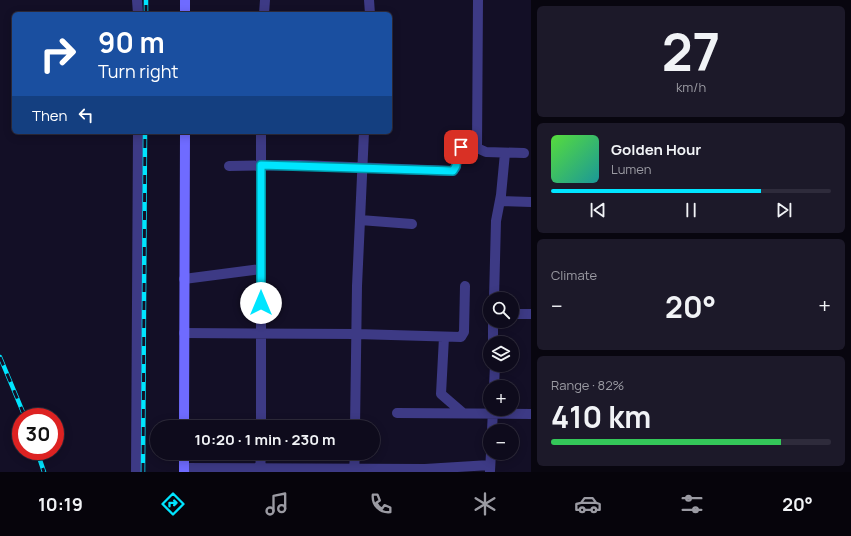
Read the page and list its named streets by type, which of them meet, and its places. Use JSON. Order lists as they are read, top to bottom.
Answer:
{
  "page": {
    "tile": [
      ["27", "km/h"],
      "Climate",
      ["Range · 82%", "410 km"]
    ],
    "turn": ["90 m", "Turn right"],
    "then": "Then",
    "song": ["Golden Hour", "Lumen"],
    "heat": ["−", "20°", "+"],
    "map_buttons": ["+", "−"],
    "limit": "30",
    "trip": "10:20 · 1 min · 230 m",
    "tabs": ["10:19", "20°"]
  }
}
